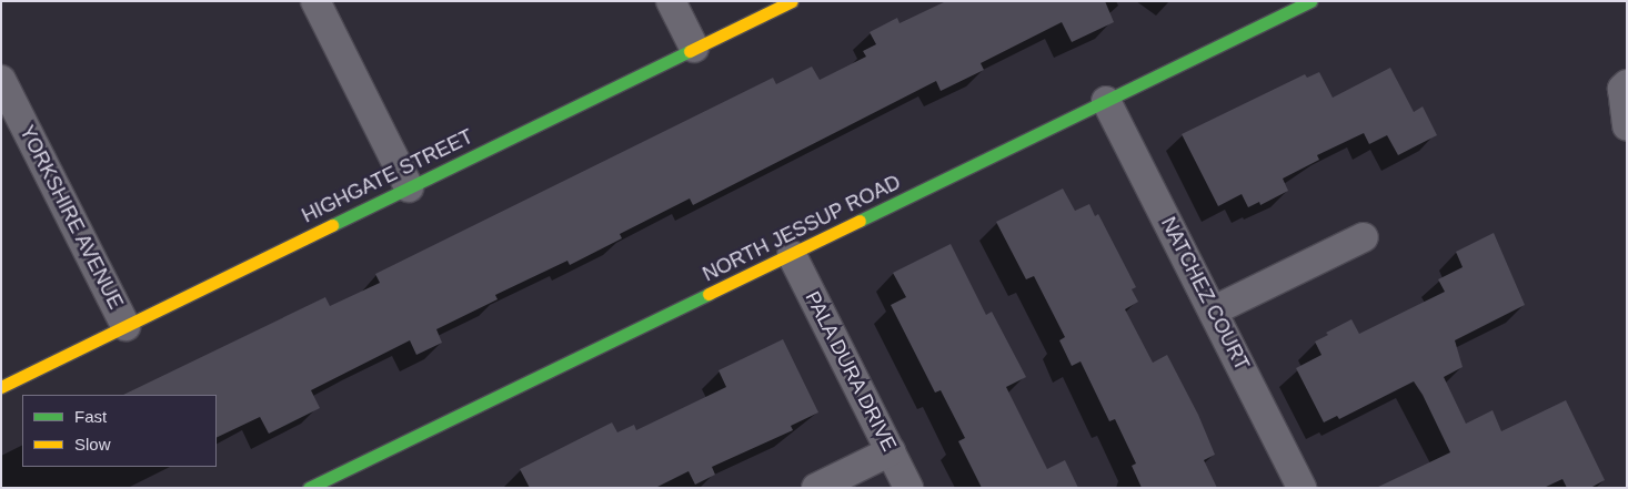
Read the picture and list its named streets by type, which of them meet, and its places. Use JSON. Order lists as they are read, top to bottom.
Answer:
{
  "streets": {
    "street": [
      "HIGHGATE STREET",
      "YORKSHIRE AVENUE",
      "NORTH JESSUP ROAD",
      "NATCHEZ COURT",
      "PALA DURA DRIVE"
    ]
  },
  "crossings": [
    ["HIGHGATE STREET", "YORKSHIRE AVENUE"],
    ["NORTH JESSUP ROAD", "NATCHEZ COURT"],
    ["NORTH JESSUP ROAD", "PALA DURA DRIVE"]
  ],
  "legend": ["Fast", "Slow"]
}
